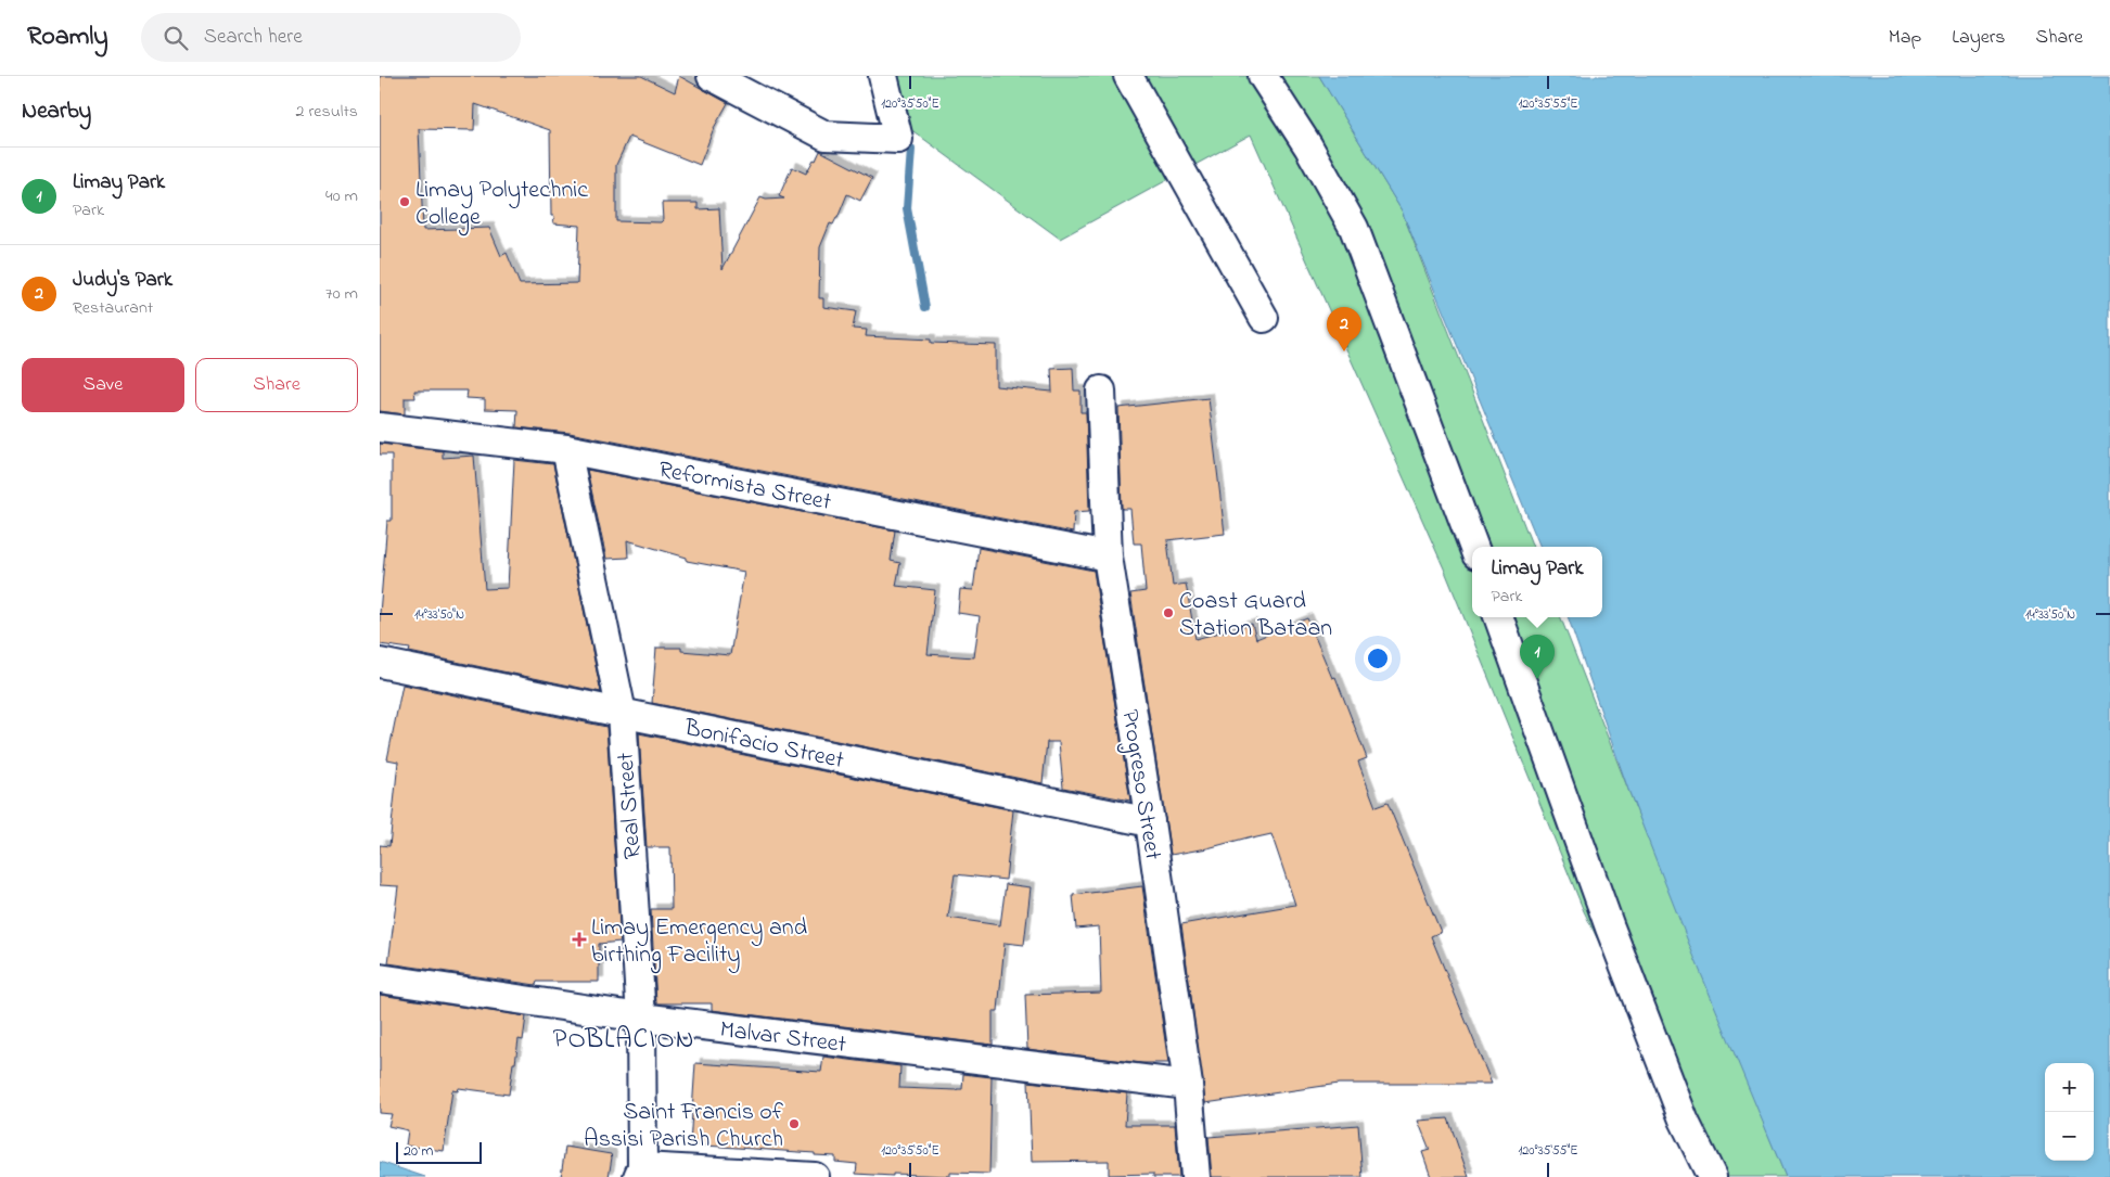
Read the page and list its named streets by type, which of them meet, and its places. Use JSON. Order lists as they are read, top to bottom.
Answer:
{
  "streets": {
    "street": [
      "Reformista Street",
      "Bonifacio Street",
      "Progreso Street",
      "Real Street",
      "Malvar Street"
    ]
  },
  "crossings": [
    ["Reformista Street", "Progreso Street"],
    ["Reformista Street", "Real Street"],
    ["Bonifacio Street", "Progreso Street"],
    ["Bonifacio Street", "Real Street"],
    ["Progreso Street", "Malvar Street"],
    ["Real Street", "Malvar Street"]
  ],
  "districts": ["POBLACION"],
  "places": {
    "other": ["Limay Polytechnic College", "Coast Guard Station Bataan", "Saint Francis of Assisi Parish Church"],
    "health": ["Limay Emergency and birthing Facility"]
  },
  "scale_bar": "20 m",
  "page": {
    "header": "Roamly",
    "search": "Search here",
    "nav": ["Map", "Layers", "Share"],
    "heading": ["Nearby", "2 results"],
    "list": [
      {
        "mark": "1",
        "name": "Limay Park",
        "note": "Park",
        "value": "40 m"
      },
      {
        "mark": "2",
        "name": "Judy's Park",
        "note": "Restaurant",
        "value": "70 m"
      }
    ],
    "pins": ["2", "1"],
    "buttons": ["Save", "Share"],
    "popup": ["Limay Park", "Park"],
    "map_buttons": ["+", "−"],
    "scale": "20 m"
  },
  "coordinates": ["120°35'50\"E", "120°35'55\"E", "14°33'50\"N"]
}
